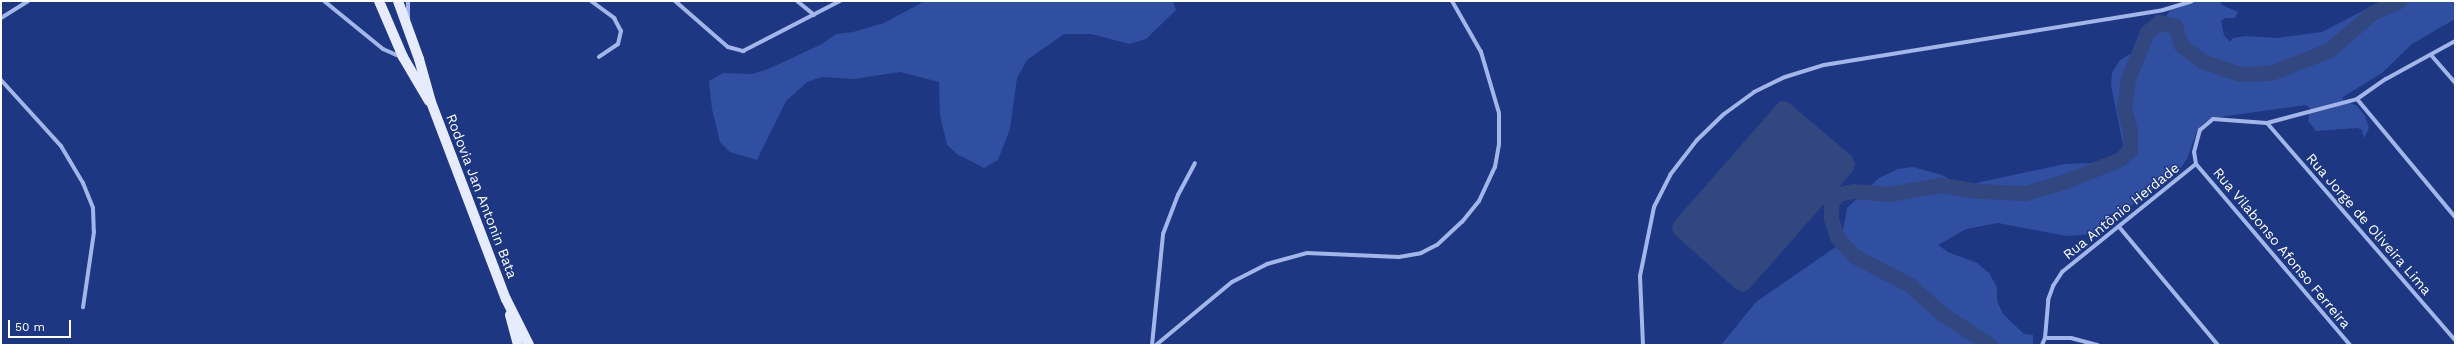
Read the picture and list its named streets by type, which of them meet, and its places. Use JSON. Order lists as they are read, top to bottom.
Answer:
{
  "streets": {
    "main road": ["Rodovia Jan Antonin Bata"],
    "street": ["Rua Antônio Herdade", "Rua Jorge de Oliveira Lima", "Rua Vilabonso Afonso Ferreira"]
  },
  "crossings": [
    ["Rua Antônio Herdade", "Rua Jorge de Oliveira Lima"],
    ["Rua Antônio Herdade", "Rua Vilabonso Afonso Ferreira"]
  ],
  "scale_bar": "50 m"
}
